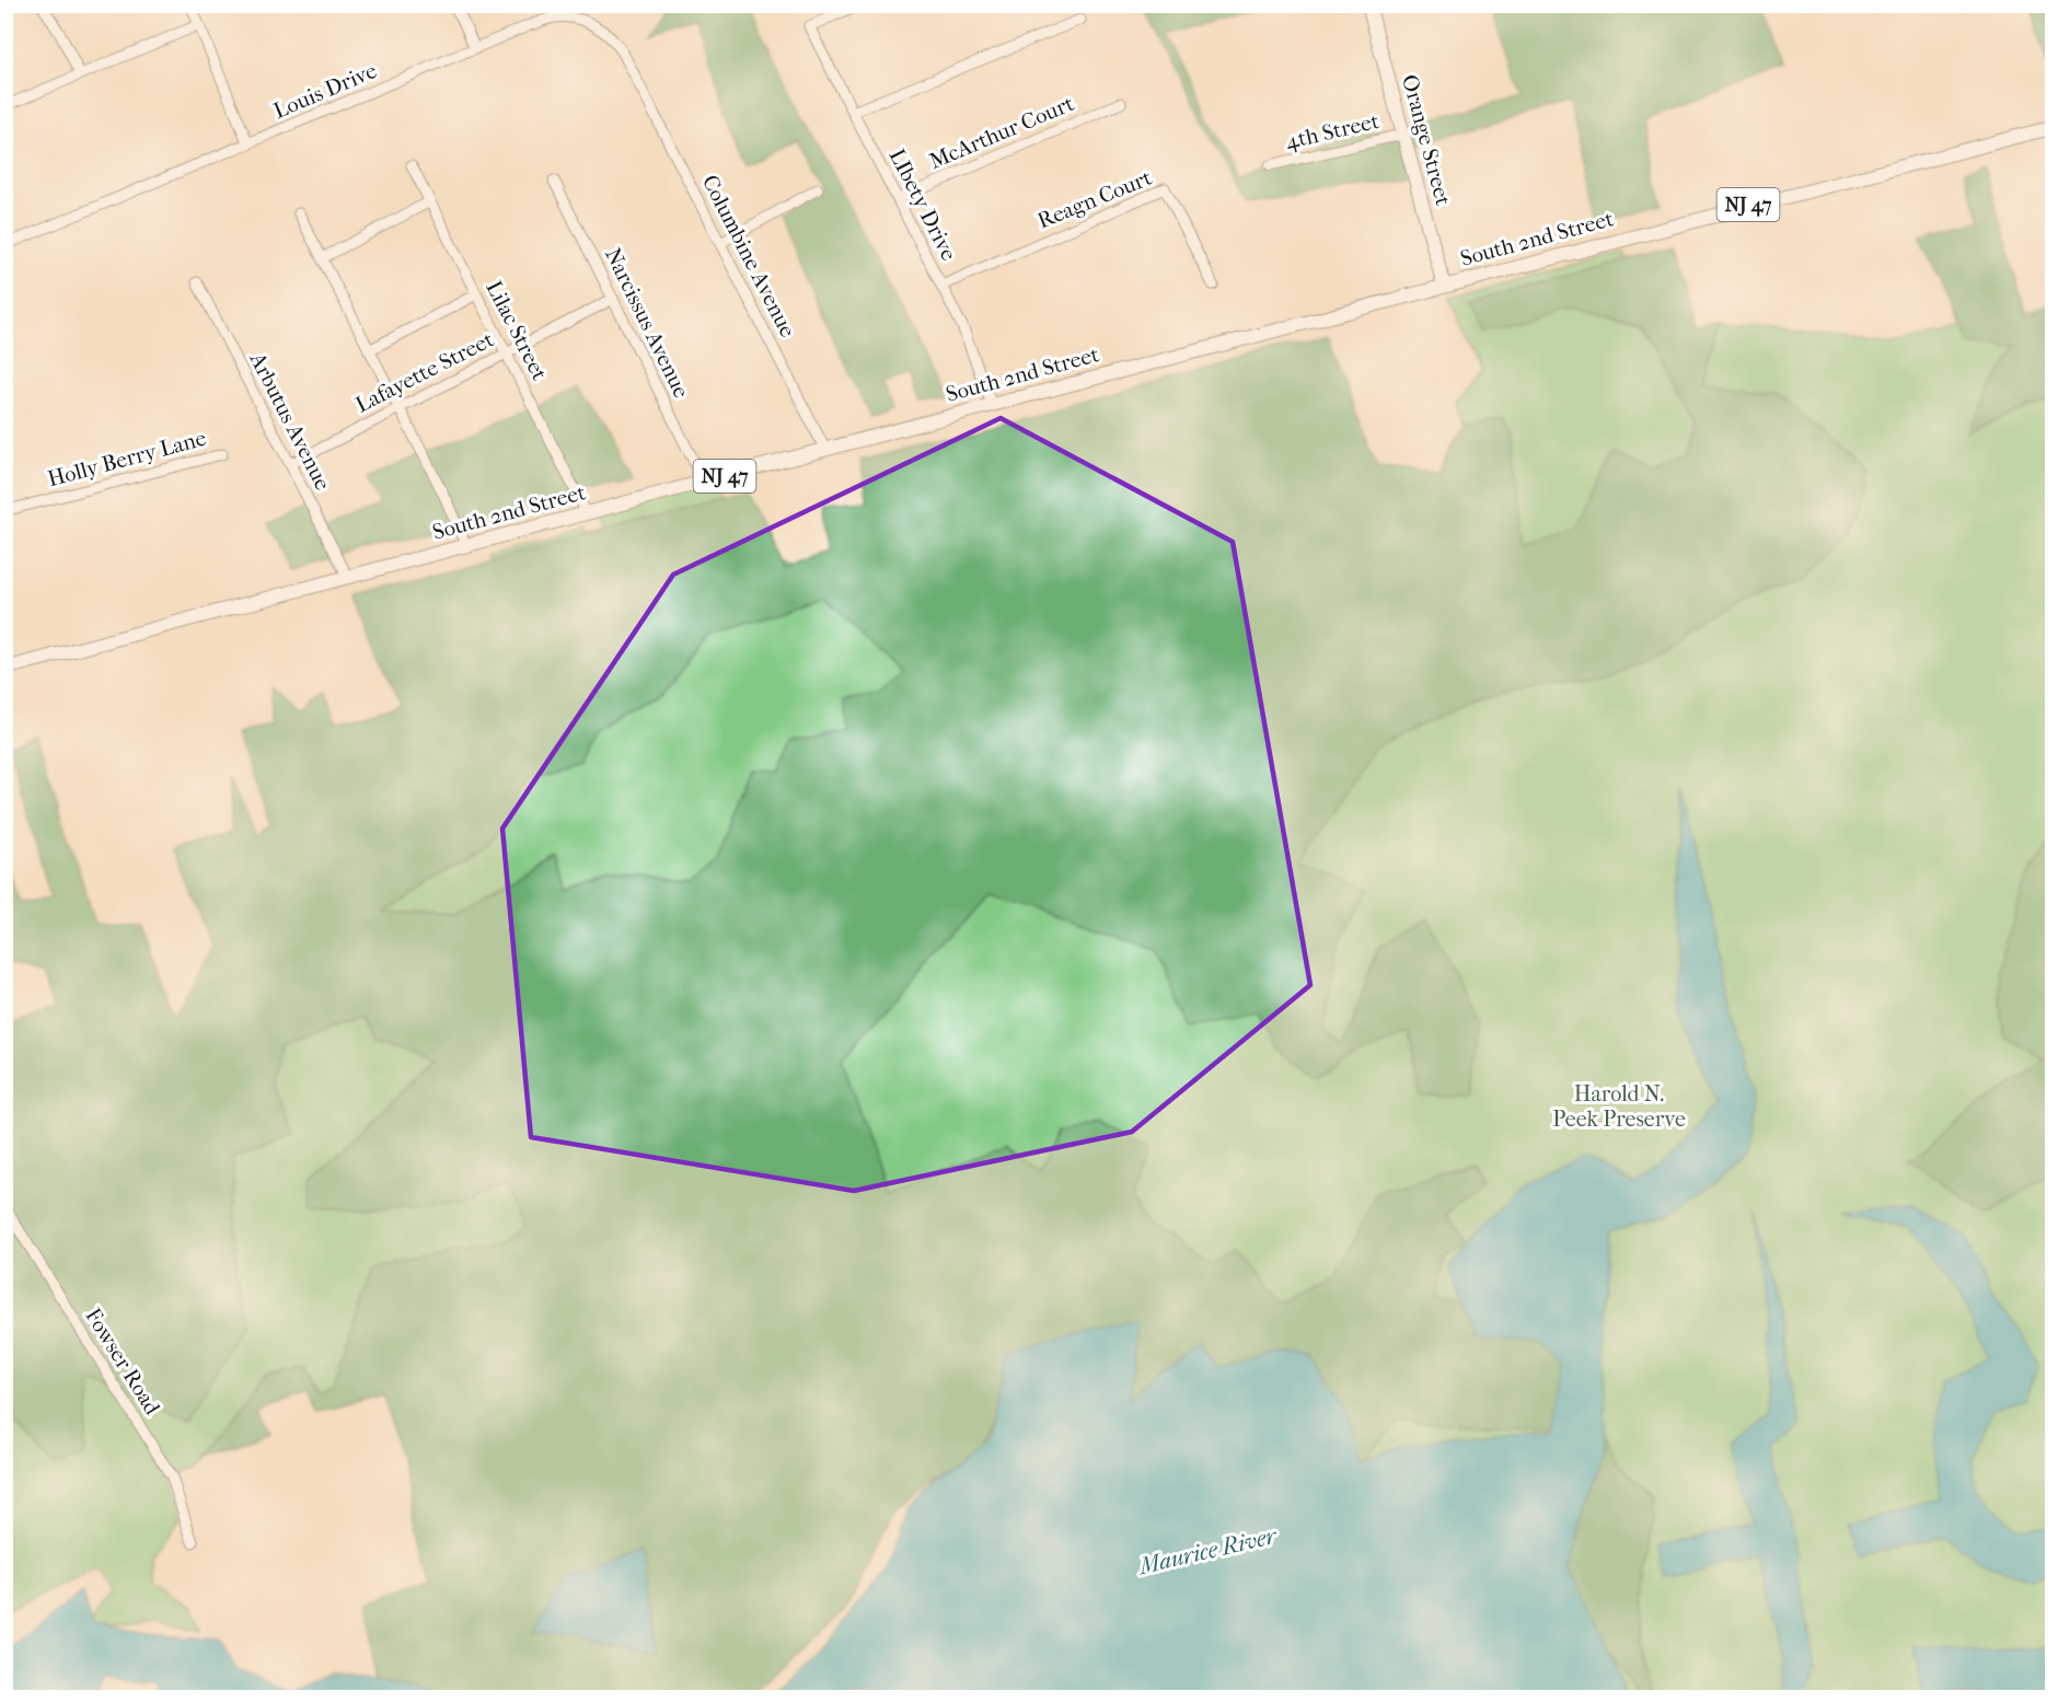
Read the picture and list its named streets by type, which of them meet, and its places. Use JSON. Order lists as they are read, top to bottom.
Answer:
{
  "streets": {
    "main road": ["Orange Street", "NJ 47", "South 2nd Street"],
    "street": [
      "Louis Drive",
      "4th Street",
      "McArthur Court",
      "Reagn Court",
      "LIbety Drive",
      "Columbine Avenue",
      "Narcissus Avenue",
      "Lilac Street",
      "Lafayette Street",
      "Arbutus Avenue",
      "Holly Berry Lane",
      "Fowser Road"
    ]
  },
  "crossings": [
    ["Louis Drive", "Columbine Avenue"],
    ["4th Street", "Orange Street"],
    ["McArthur Court", "LIbety Drive"],
    ["Orange Street", "South 2nd Street"],
    ["Reagn Court", "LIbety Drive"],
    ["LIbety Drive", "South 2nd Street"],
    ["South 2nd Street", "Columbine Avenue"],
    ["South 2nd Street", "Narcissus Avenue"],
    ["South 2nd Street", "Lilac Street"],
    ["South 2nd Street", "Arbutus Avenue"],
    ["Narcissus Avenue", "Lafayette Street"],
    ["Lilac Street", "Lafayette Street"],
    ["Lafayette Street", "Arbutus Avenue"]
  ],
  "water": ["Maurice River"],
  "parks": ["Harold N. Peek Preserve"]
}
